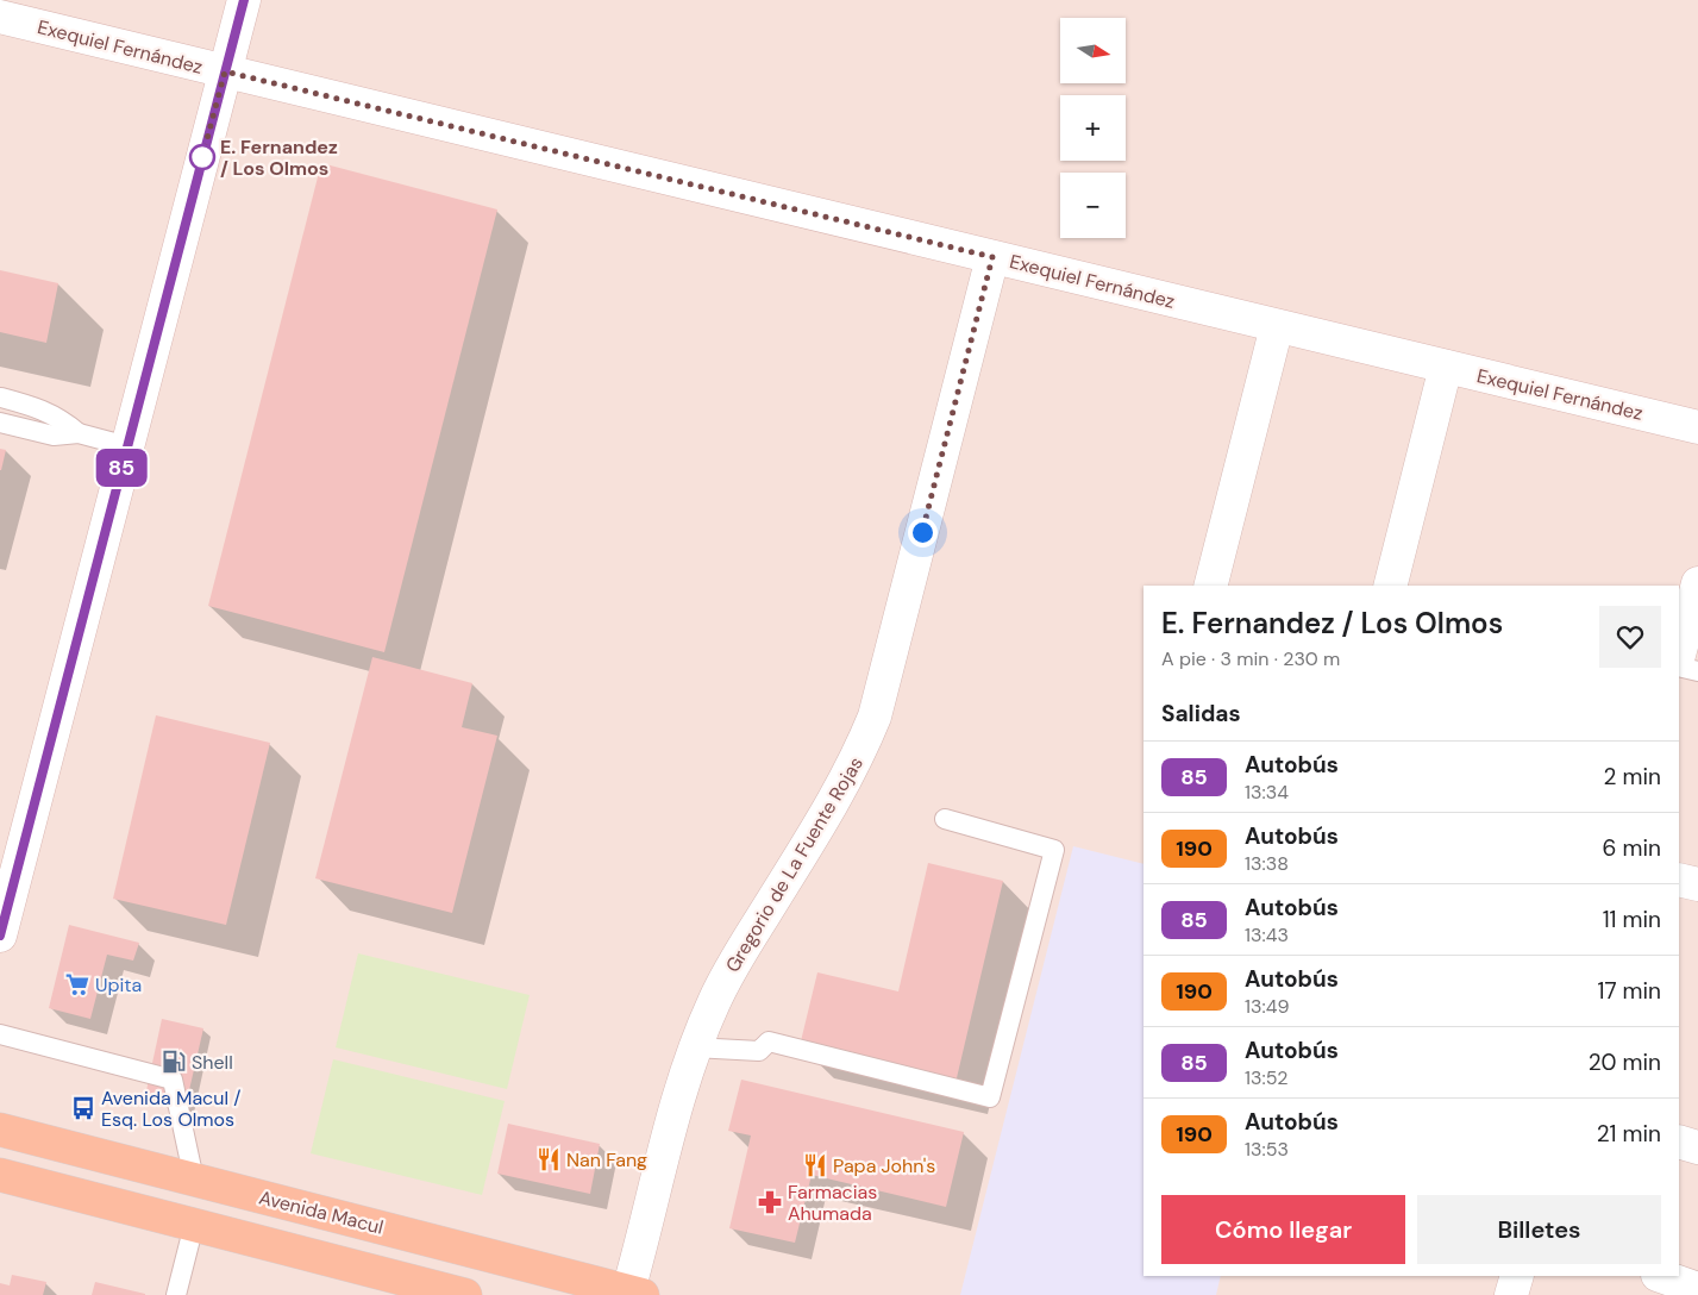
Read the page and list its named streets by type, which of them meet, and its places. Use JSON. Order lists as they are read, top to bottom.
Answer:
{
  "streets": {
    "main road": ["Avenida Macul"],
    "street": ["Exequiel Fernández", "Gregorio de La Fuente Rojas"]
  },
  "crossings": [
    ["Exequiel Fernández", "Gregorio de La Fuente Rojas"],
    ["Gregorio de La Fuente Rojas", "Avenida Macul"]
  ],
  "places": {
    "other": ["E. Fernandez / Los Olmos"],
    "supermarket": ["Upita"],
    "fuel station": ["Shell"],
    "bus stop": ["Avenida Macul / Esq. Los Olmos"],
    "restaurant": ["Nan Fang", "Papa John's"],
    "pharmacy": ["Farmacias Ahumada"]
  },
  "lines": ["bus line 85"],
  "north": "right",
  "page": {
    "on_map": "85",
    "map_buttons": ["+", "−"],
    "heading": [
      ["E. Fernandez / Los Olmos", "A pie · 3 min · 230 m"],
      "Salidas"
    ],
    "list": [
      {
        "mark": "85",
        "name": "Autobús",
        "note": "13:34",
        "value": "2 min"
      },
      {
        "mark": "190",
        "name": "Autobús",
        "note": "13:38",
        "value": "6 min"
      },
      {
        "mark": "85",
        "name": "Autobús",
        "note": "13:43",
        "value": "11 min"
      },
      {
        "mark": "190",
        "name": "Autobús",
        "note": "13:49",
        "value": "17 min"
      },
      {
        "mark": "85",
        "name": "Autobús",
        "note": "13:52",
        "value": "20 min"
      },
      {
        "mark": "190",
        "name": "Autobús",
        "note": "13:53",
        "value": "21 min"
      }
    ],
    "buttons": ["Cómo llegar", "Billetes"]
  }
}
